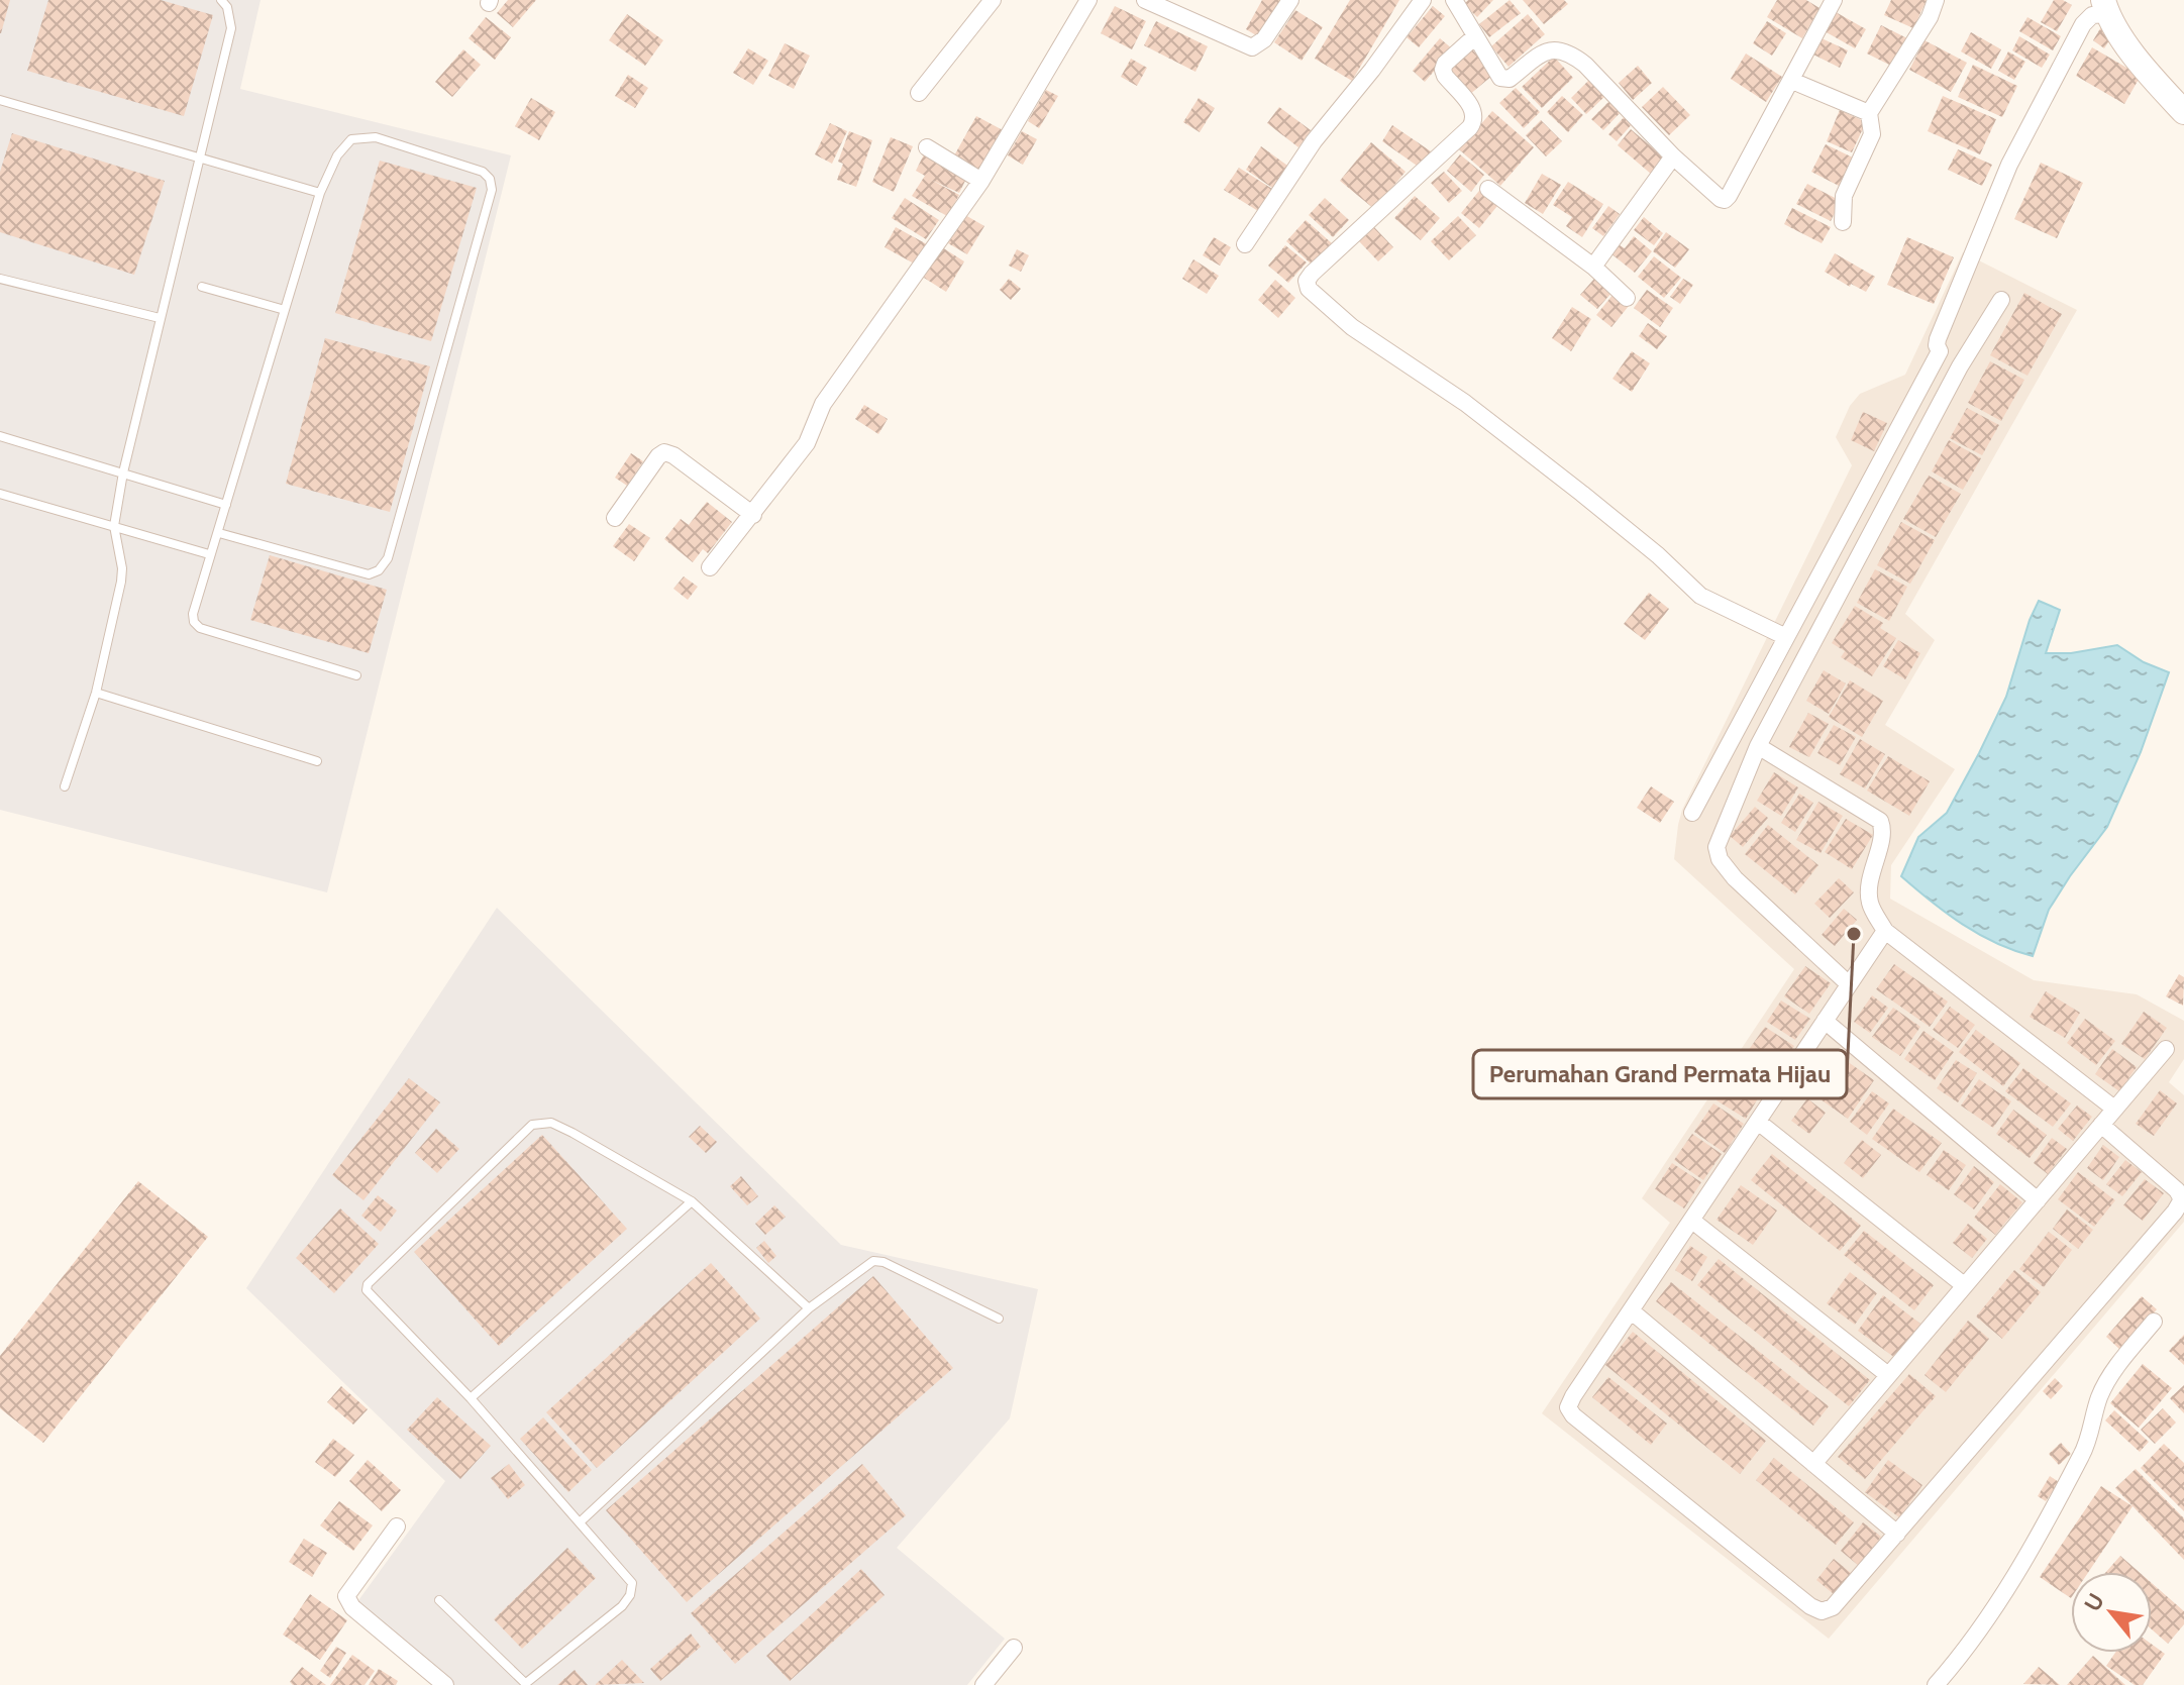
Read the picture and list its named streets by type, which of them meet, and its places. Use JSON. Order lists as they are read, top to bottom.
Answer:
{
  "places": ["Perumahan Grand Permata Hijau"],
  "north": "top left"
}
